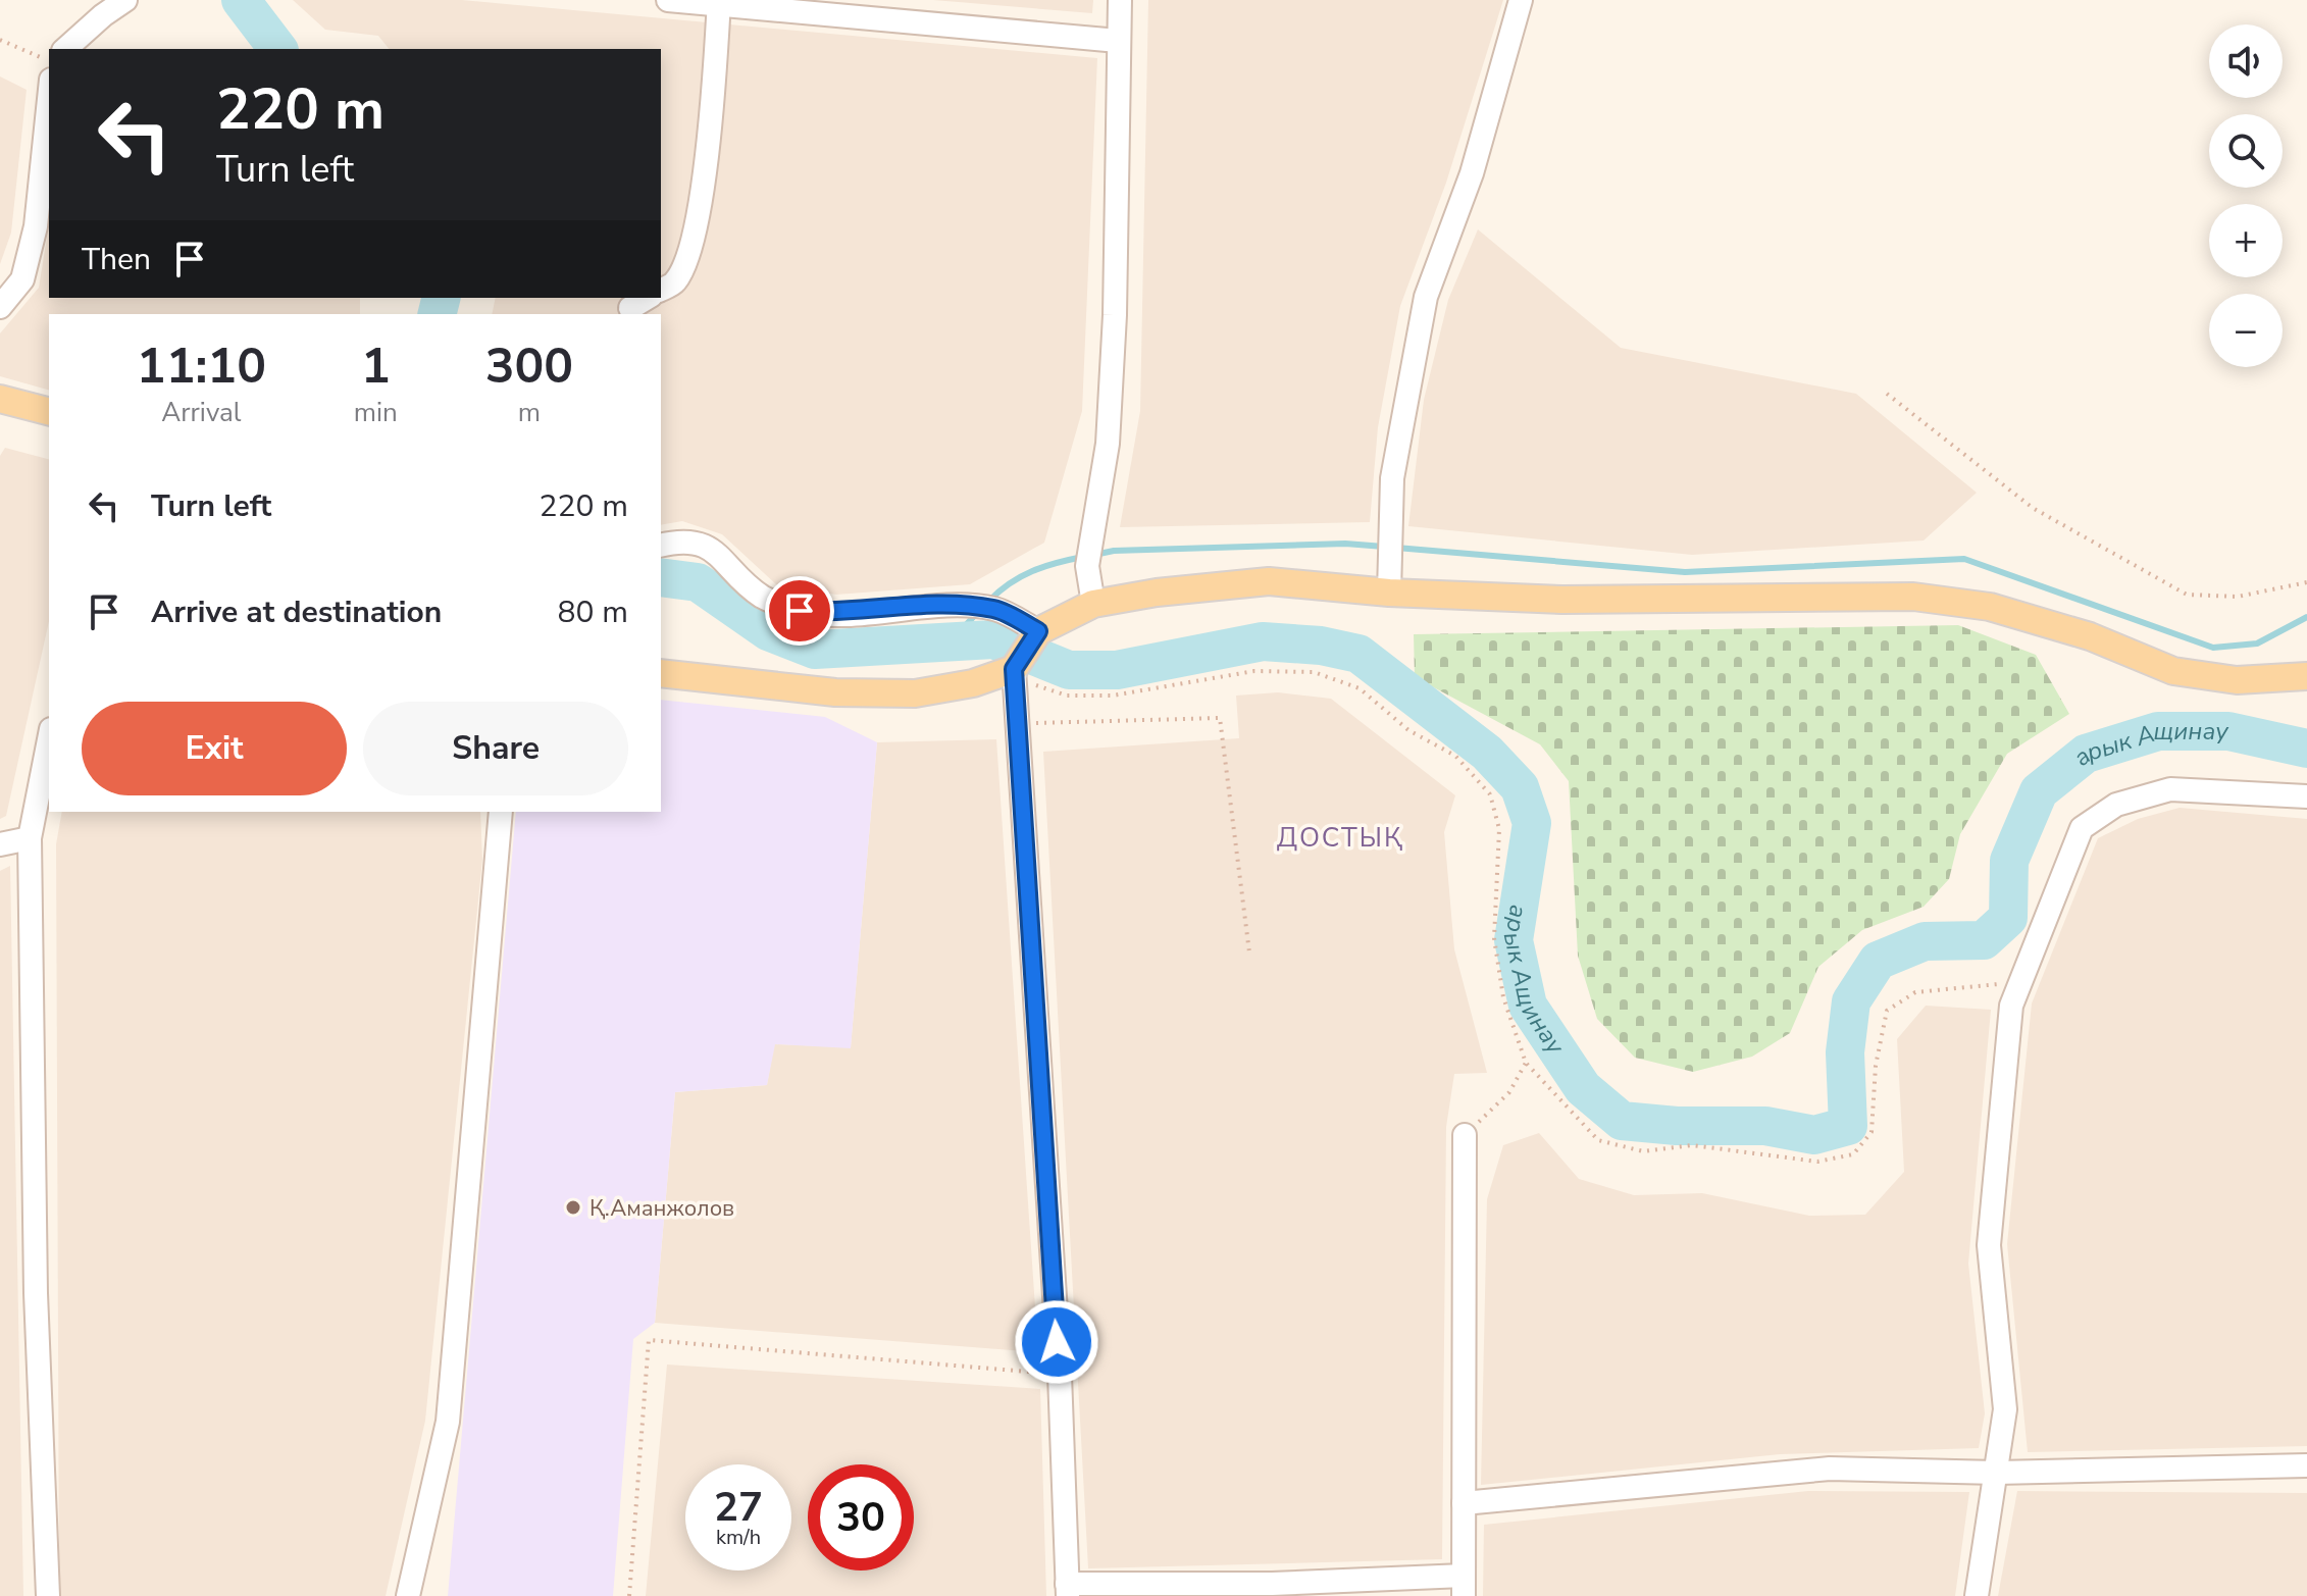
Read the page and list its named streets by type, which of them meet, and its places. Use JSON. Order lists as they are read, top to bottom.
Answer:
{
  "districts": ["ДОСТЫҚ"],
  "water": ["арык Ащинау"],
  "places": ["Қ.Аманжолов"],
  "page": {
    "map_buttons": ["+", "−"],
    "turn": ["220 m", "Turn left"],
    "then": "Then",
    "eta": [
      "11:10",
      "Arrival",
      "1",
      "min",
      "300",
      "m"
    ],
    "list": [
      {
        "name": "Turn left",
        "value": "220 m"
      },
      {
        "name": "Arrive at destination",
        "value": "80 m"
      }
    ],
    "buttons": ["Exit", "Share"],
    "speed": "27 km/h",
    "limit": "30"
  }
}
